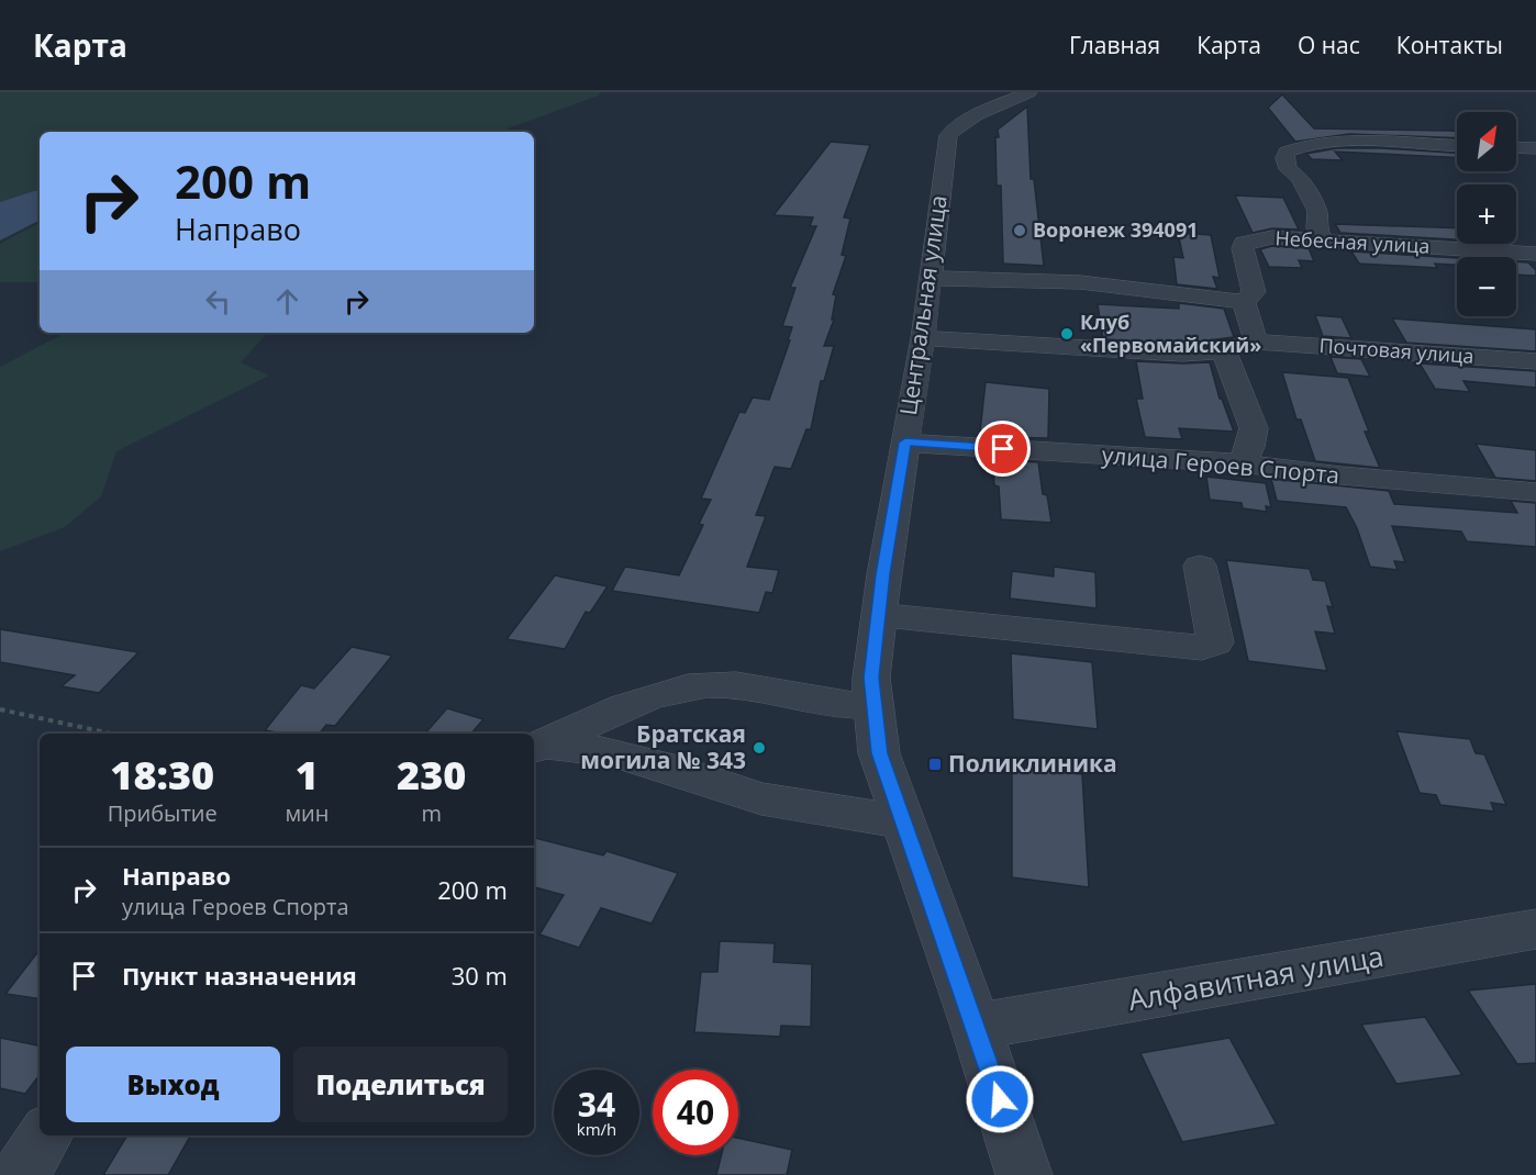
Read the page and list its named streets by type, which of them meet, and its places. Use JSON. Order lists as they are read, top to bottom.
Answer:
{
  "streets": {
    "street": [
      "Небесная улица",
      "Центральная улица",
      "Почтовая улица",
      "улица Героев Спорта",
      "Алфавитная улица"
    ]
  },
  "crossings": [
    ["Центральная улица", "Почтовая улица"],
    ["Центральная улица", "улица Героев Спорта"],
    ["Центральная улица", "Алфавитная улица"]
  ],
  "places": {
    "other": ["Воронеж 394091", "Клуб «Первомайский»", "Братская могила № 343"],
    "transit": ["Поликлиника"]
  },
  "north": "top right",
  "page": {
    "header": "Карта",
    "nav": [
      "Главная",
      "Карта",
      "О нас",
      "Контакты"
    ],
    "map_buttons": ["+", "−"],
    "turn": ["200 m", "Направо"],
    "eta": [
      "18:30",
      "Прибытие",
      "1",
      "мин",
      "230",
      "m"
    ],
    "list": [
      {
        "name": "Направо",
        "note": "улица Героев Спорта",
        "value": "200 m"
      },
      {
        "name": "Пункт назначения",
        "value": "30 m"
      }
    ],
    "buttons": ["Выход", "Поделиться"],
    "speed": "34 km/h",
    "limit": "40"
  }
}
